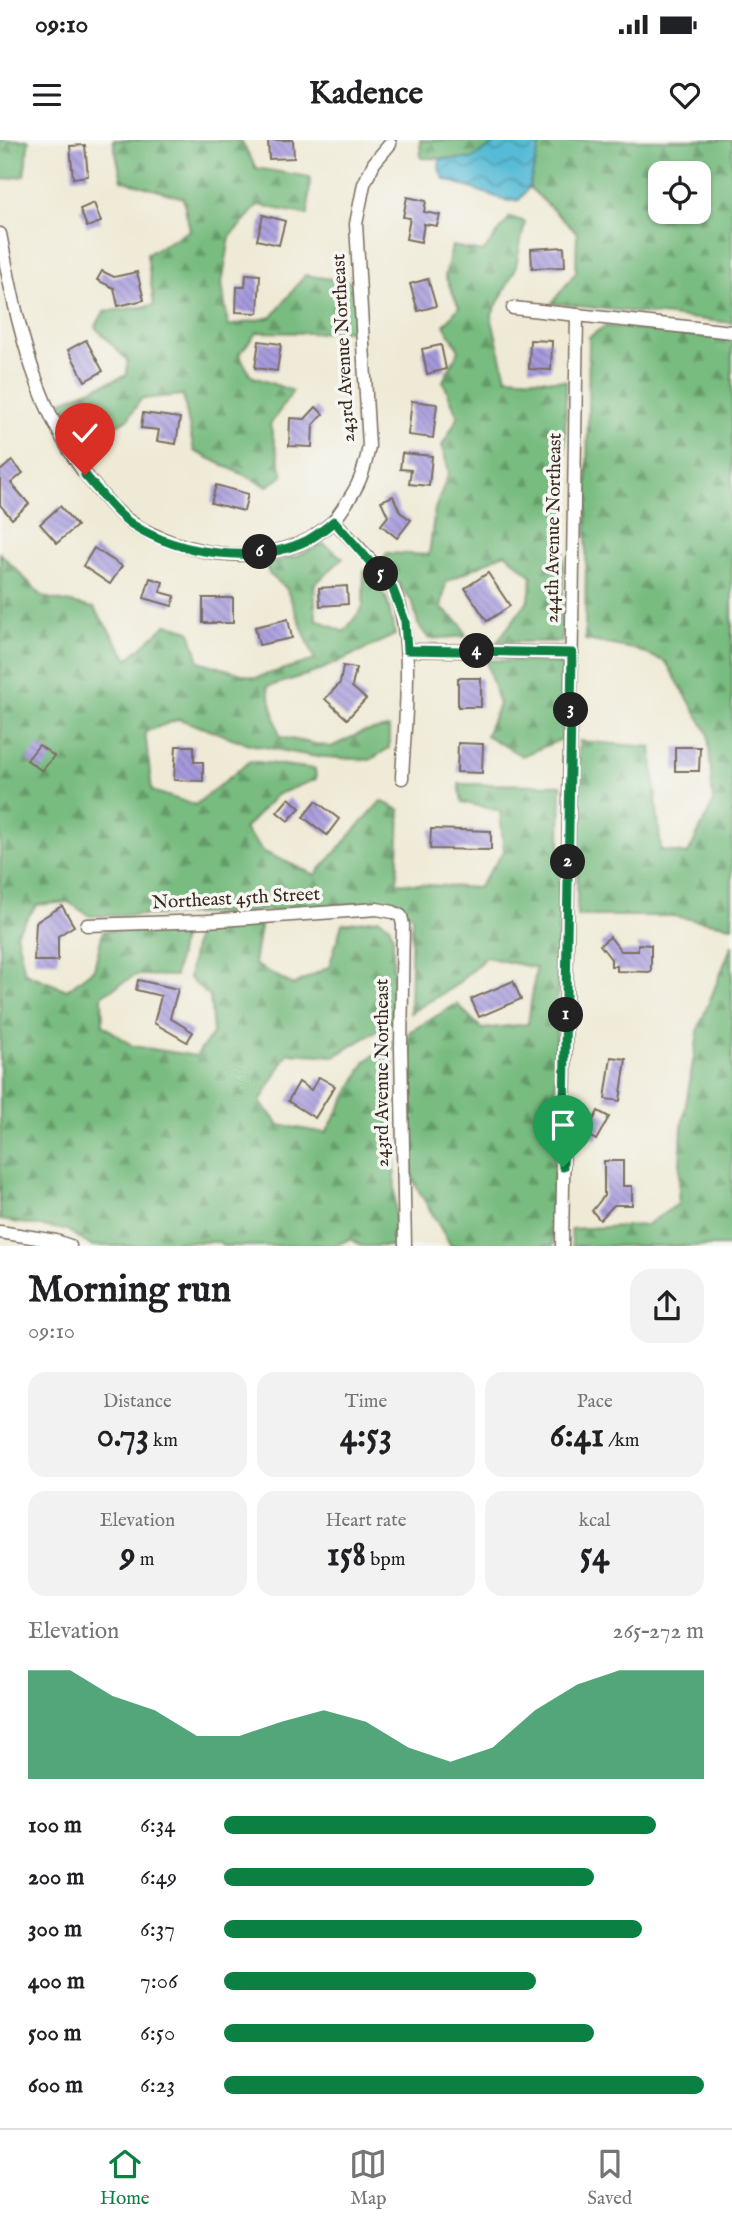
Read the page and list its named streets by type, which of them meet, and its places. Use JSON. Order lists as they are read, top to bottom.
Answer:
{
  "streets": {
    "street": ["243rd Avenue Northeast", "244th Avenue Northeast", "Northeast 45th Street"]
  },
  "crossings": [
    ["243rd Avenue Northeast", "Northeast 45th Street"]
  ],
  "page": {
    "status": "09:10",
    "header": "Kadence",
    "pins": [
      "6",
      "5",
      "4",
      "3",
      "2",
      "1"
    ],
    "heading": ["Morning run", "09:10"],
    "stats": [
      ["Distance", "0.73 km"],
      ["Time", "4:53"],
      ["Pace", "6:41 /km"],
      ["Elevation", "9 m"],
      ["Heart rate", "158 bpm"],
      ["kcal", "54"]
    ],
    "chart": ["Elevation", "265–272 m"],
    "list": [
      {
        "name": "100 m",
        "note": "6:34"
      },
      {
        "name": "200 m",
        "note": "6:49"
      },
      {
        "name": "300 m",
        "note": "6:37"
      },
      {
        "name": "400 m",
        "note": "7:06"
      },
      {
        "name": "500 m",
        "note": "6:50"
      },
      {
        "name": "600 m",
        "note": "6:23"
      }
    ],
    "tabs": ["Home", "Map", "Saved"]
  }
}
